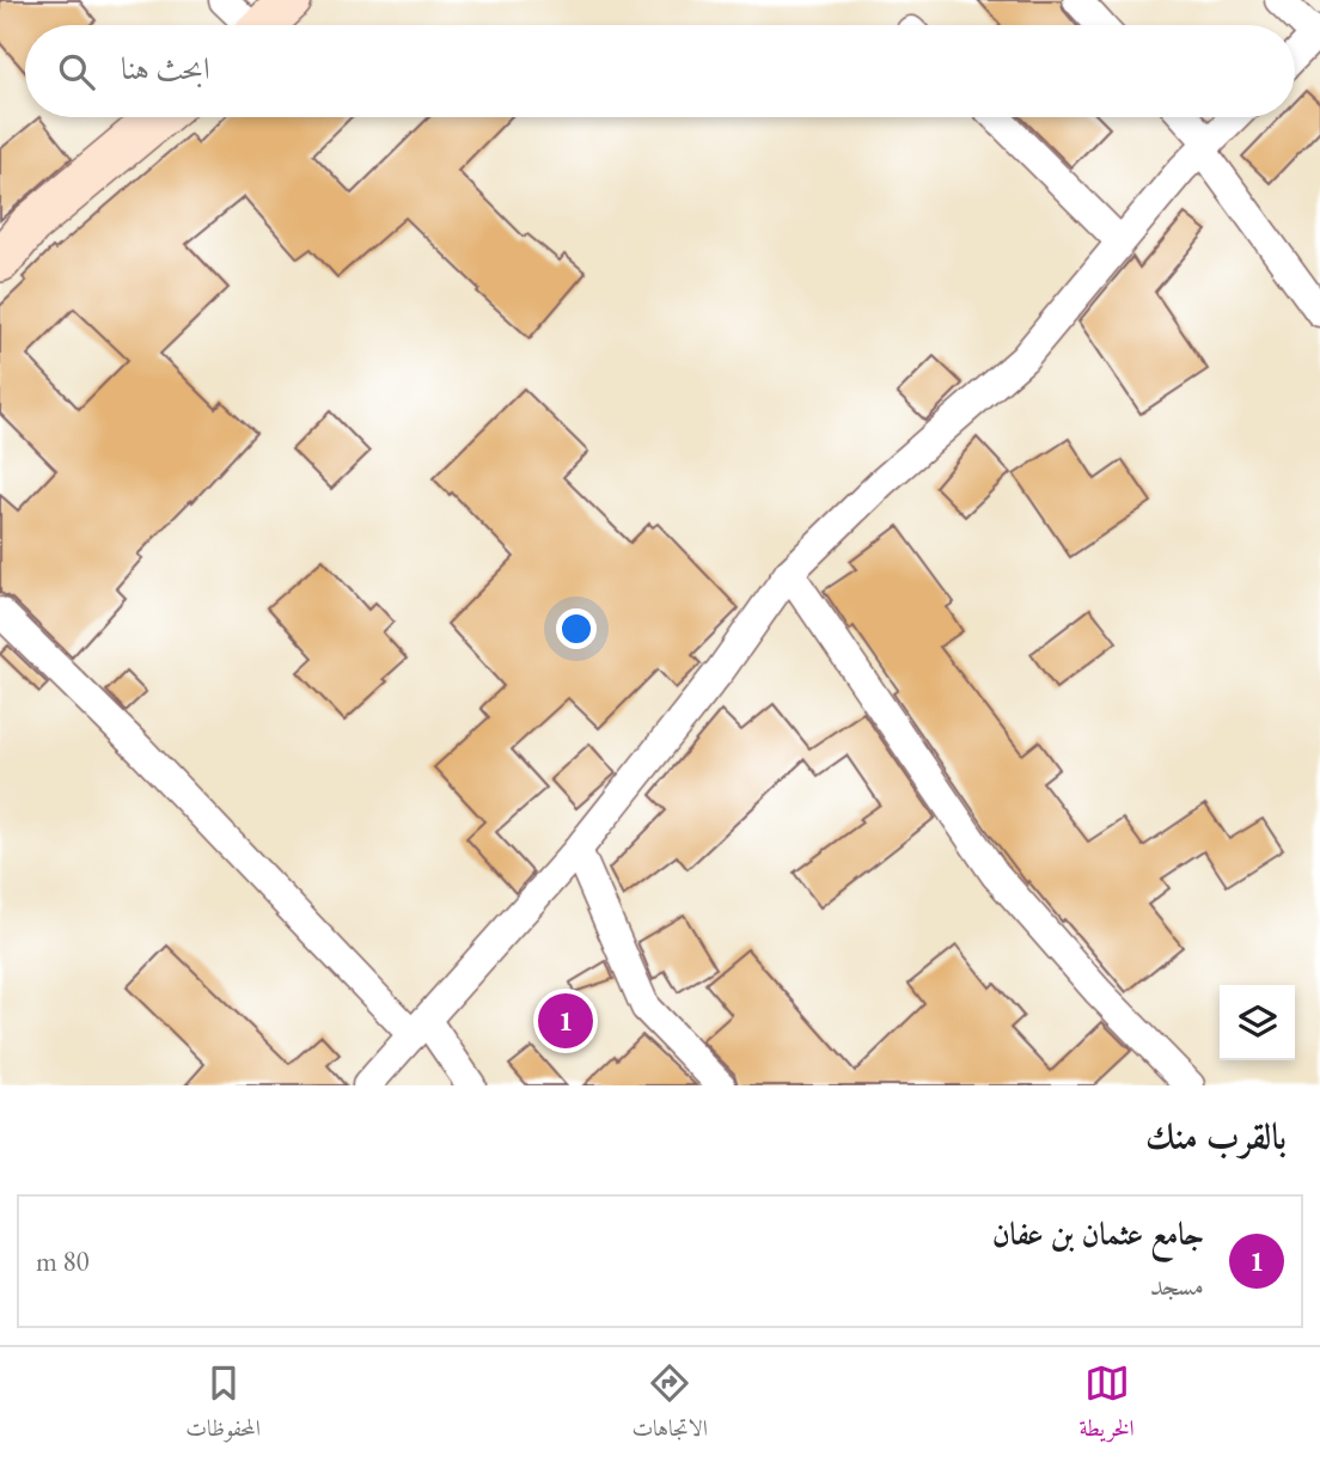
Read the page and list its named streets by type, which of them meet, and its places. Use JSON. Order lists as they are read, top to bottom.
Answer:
{
  "page": {
    "search": "ابحث هنا",
    "pins": "1",
    "heading": "بالقرب منك",
    "list": [
      {
        "mark": "1",
        "name": "جامع عثمان بن عفان",
        "note": "مسجد",
        "value": "80 m"
      }
    ],
    "nav": ["الخريطة", "الاتجاهات", "المحفوظات"]
  }
}
